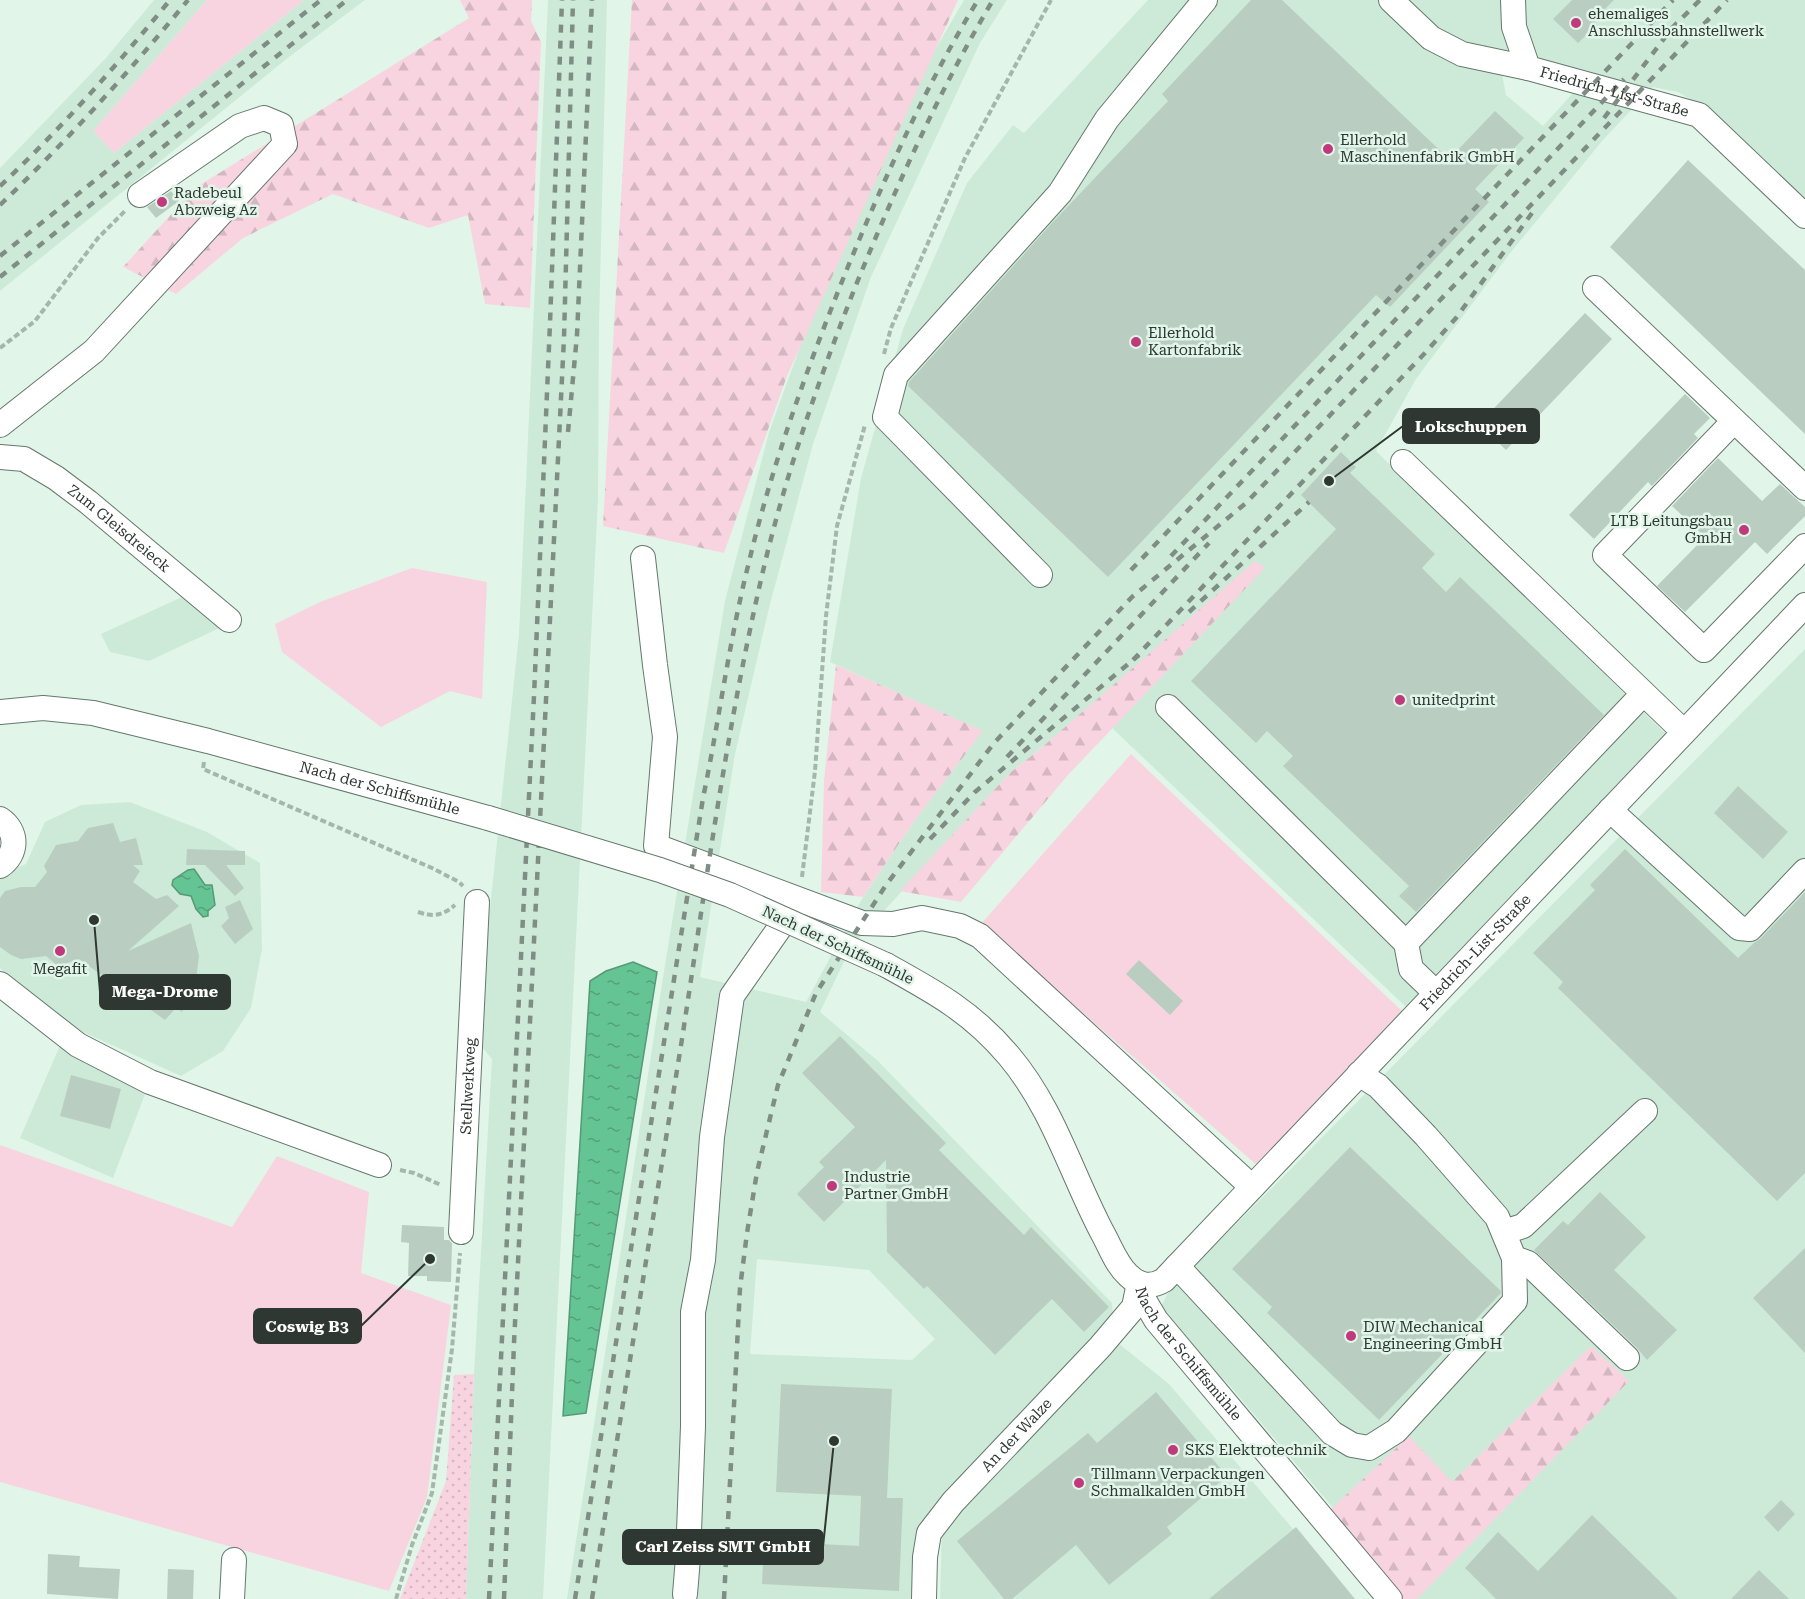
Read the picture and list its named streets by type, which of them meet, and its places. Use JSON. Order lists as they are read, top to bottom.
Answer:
{
  "streets": {
    "street": [
      "Friedrich-List-Straße",
      "Zum Gleisdreieck",
      "Nach der Schiffsmühle",
      "Stellwerkweg",
      "An der Walze"
    ]
  },
  "crossings": [
    ["Friedrich-List-Straße", "Nach der Schiffsmühle"],
    ["Friedrich-List-Straße", "An der Walze"],
    ["Nach der Schiffsmühle", "An der Walze"]
  ],
  "places": [
    "ehemaliges Anschlussbahnstellwerk",
    "Ellerhold Maschinenfabrik GmbH",
    "Radebeul Abzweig Az",
    "Ellerhold Kartonfabrik",
    "Lokschuppen",
    "LTB Leitungsbau GmbH",
    "unitedprint",
    "Mega-Drome",
    "Megafit",
    "Industrie Partner GmbH",
    "Coswig B3",
    "DIW Mechanical Engineering GmbH",
    "Carl Zeiss SMT GmbH",
    "SKS Elektrotechnik",
    "Tillmann Verpackungen Schmalkalden GmbH"
  ]
}
